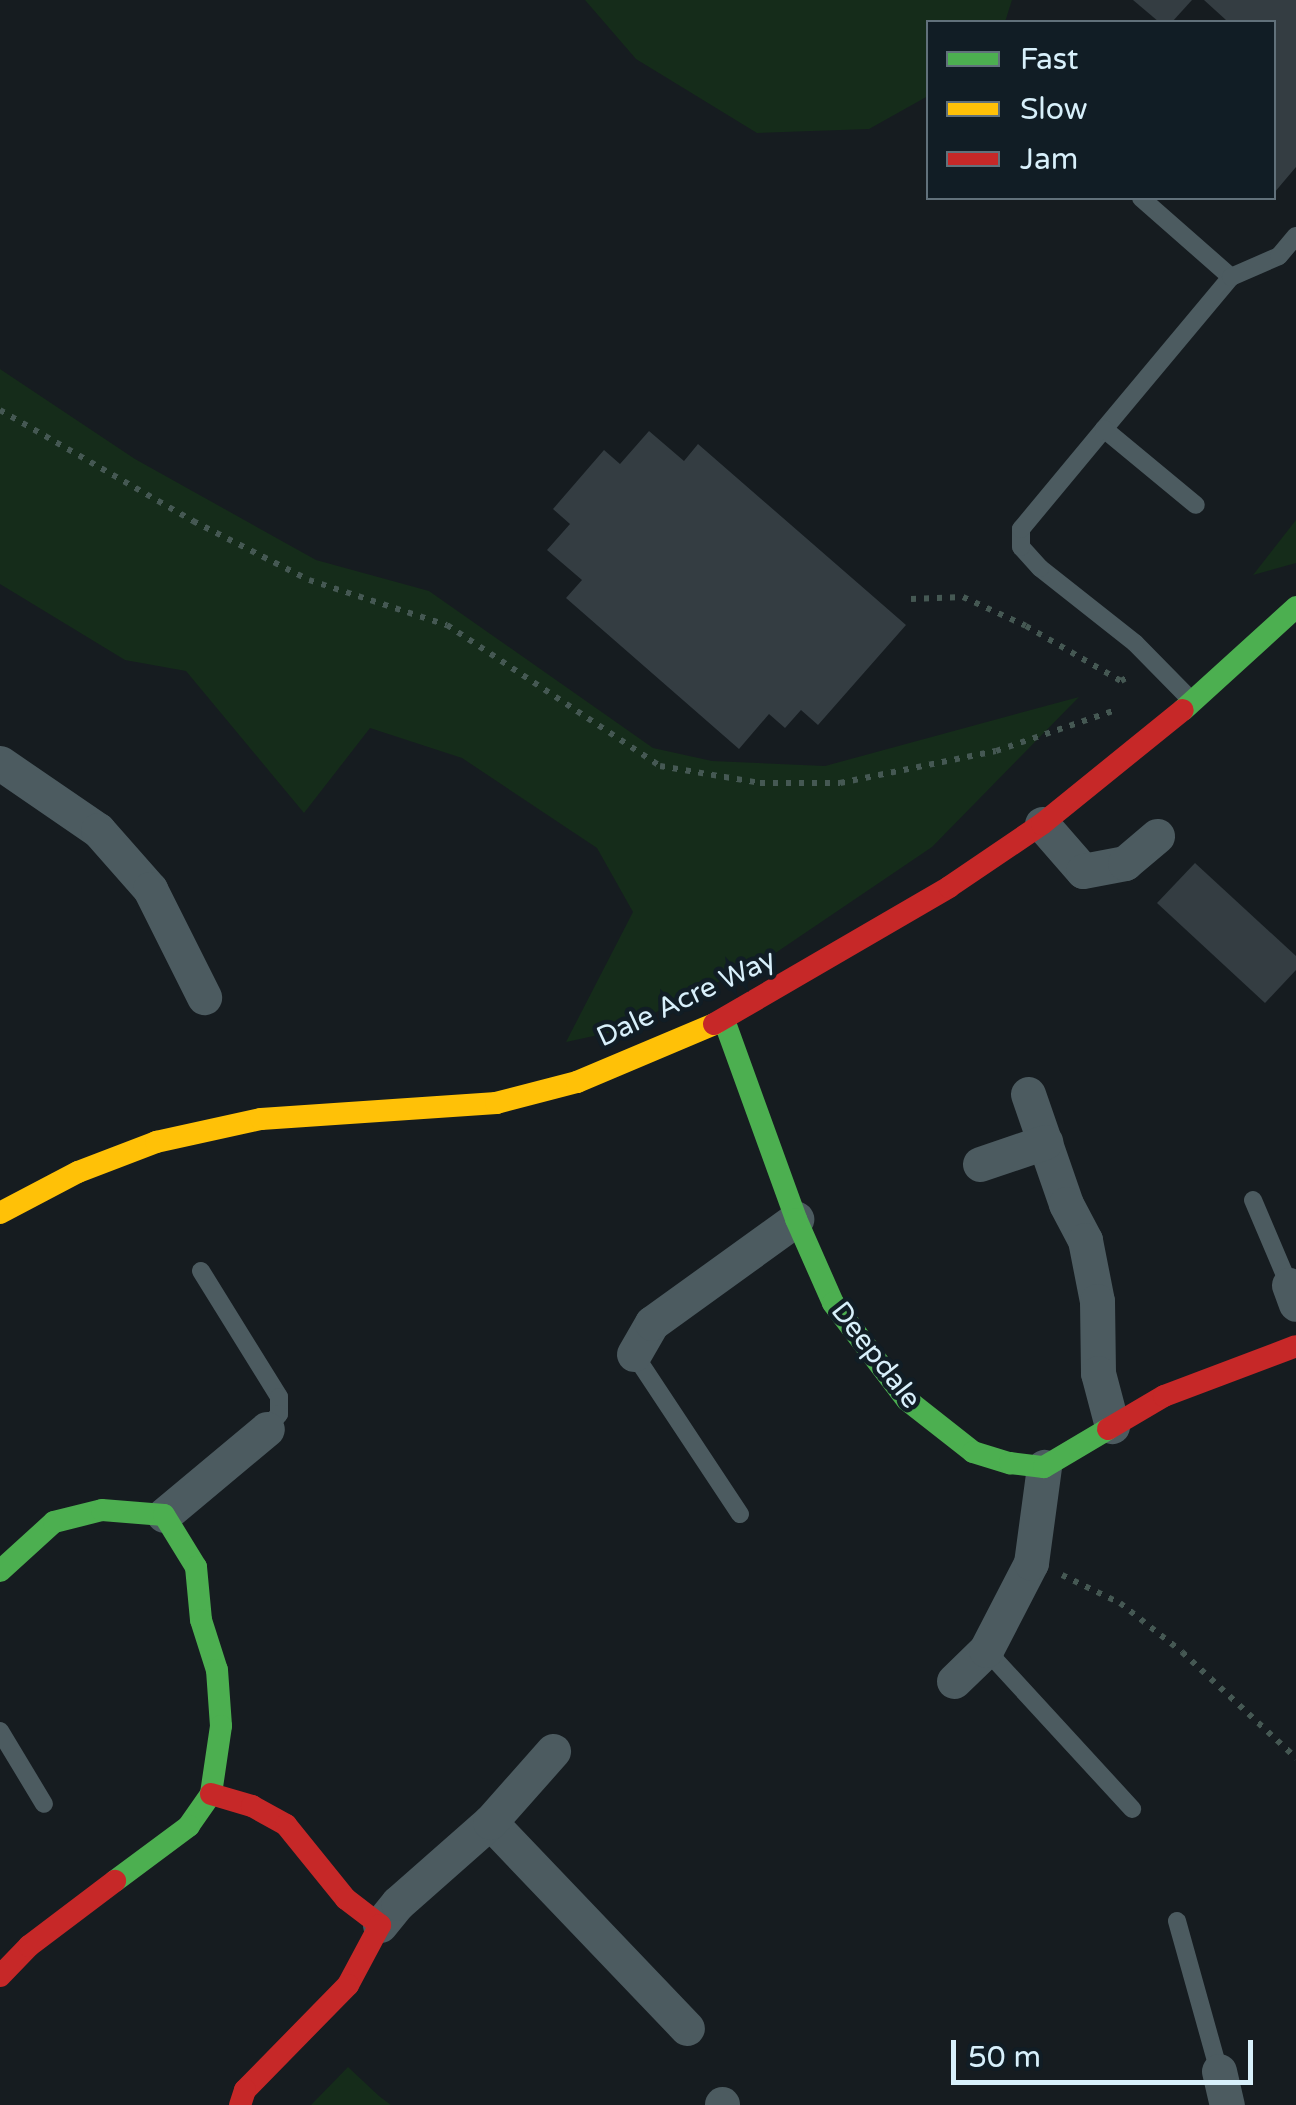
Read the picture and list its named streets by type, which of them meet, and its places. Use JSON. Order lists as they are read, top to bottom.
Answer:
{
  "streets": {
    "street": ["Dale Acre Way", "Deepdale"]
  },
  "crossings": [
    ["Dale Acre Way", "Deepdale"]
  ],
  "legend": ["Fast", "Slow", "Jam"],
  "scale_bar": "50 m"
}
